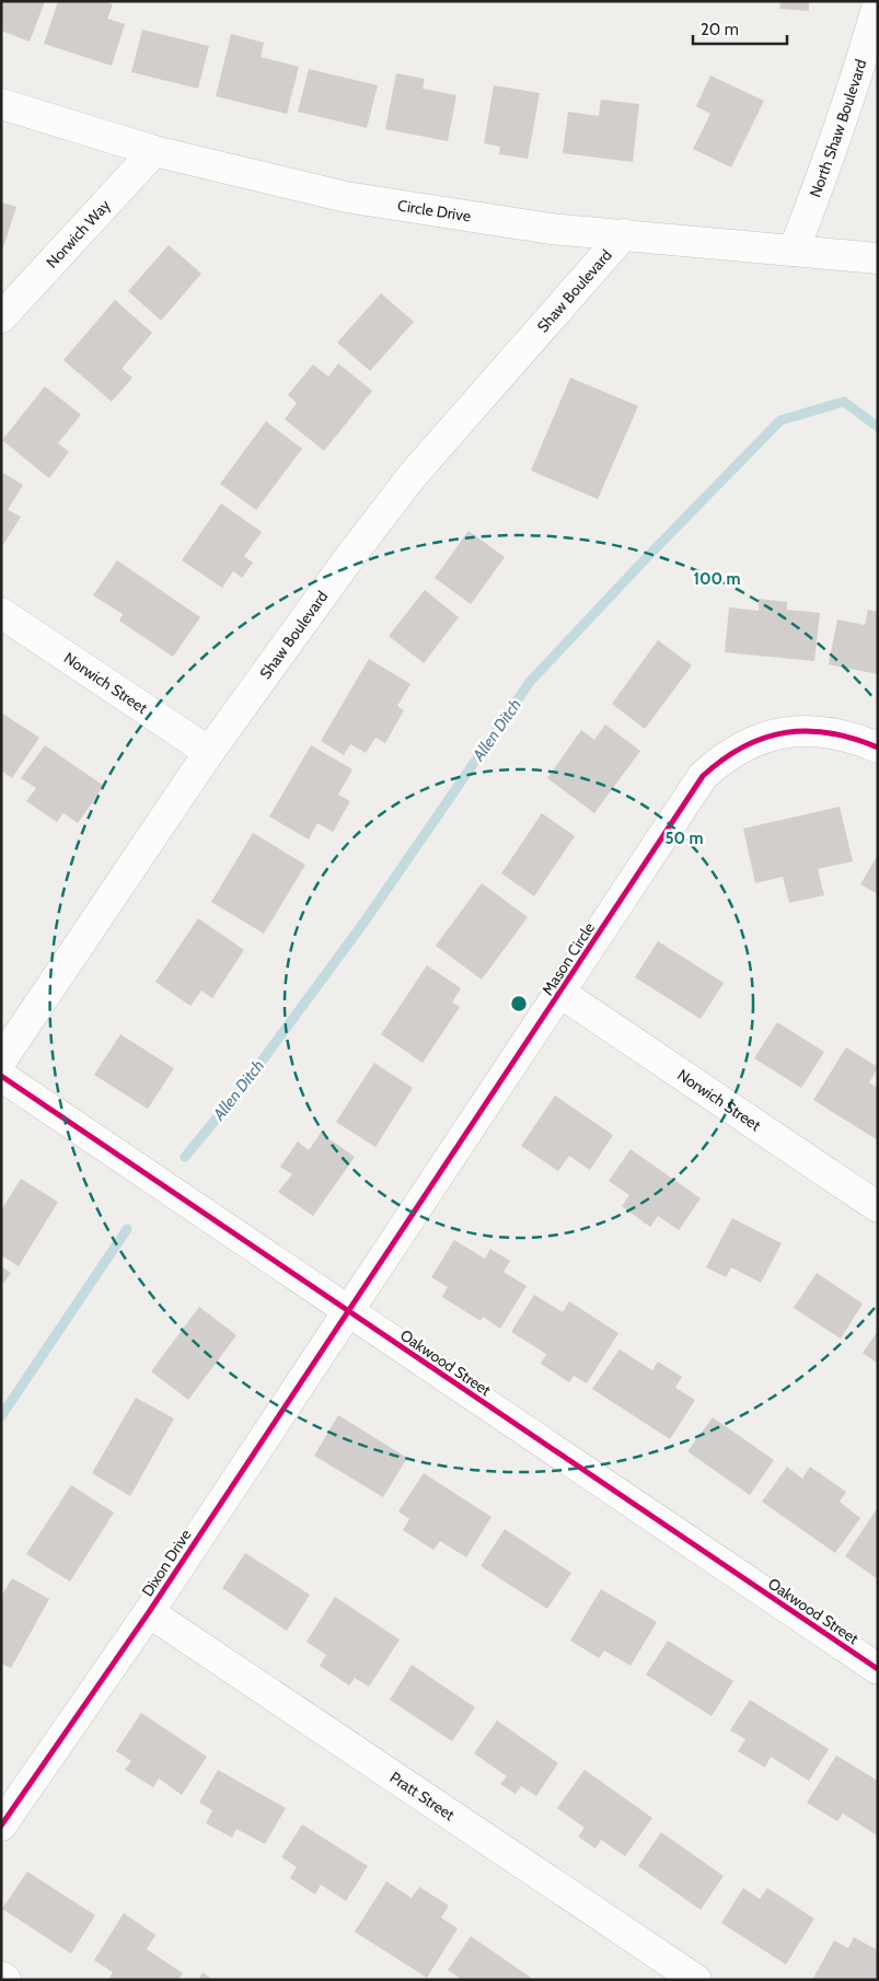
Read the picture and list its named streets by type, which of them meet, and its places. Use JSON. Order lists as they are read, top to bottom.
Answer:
{
  "streets": {
    "street": [
      "North Shaw Boulevard",
      "Circle Drive",
      "Norwich Way",
      "Shaw Boulevard",
      "Norwich Street",
      "Mason Circle",
      "Oakwood Street",
      "Dixon Drive",
      "Pratt Street"
    ]
  },
  "crossings": [
    ["North Shaw Boulevard", "Circle Drive"],
    ["Circle Drive", "Norwich Way"],
    ["Circle Drive", "Shaw Boulevard"],
    ["Shaw Boulevard", "Norwich Street"],
    ["Norwich Street", "Mason Circle"],
    ["Mason Circle", "Oakwood Street"],
    ["Mason Circle", "Dixon Drive"],
    ["Oakwood Street", "Dixon Drive"],
    ["Dixon Drive", "Pratt Street"]
  ],
  "water": ["Allen Ditch"],
  "scale_bar": "20 m",
  "rings": ["100 m", "50 m"]
}
